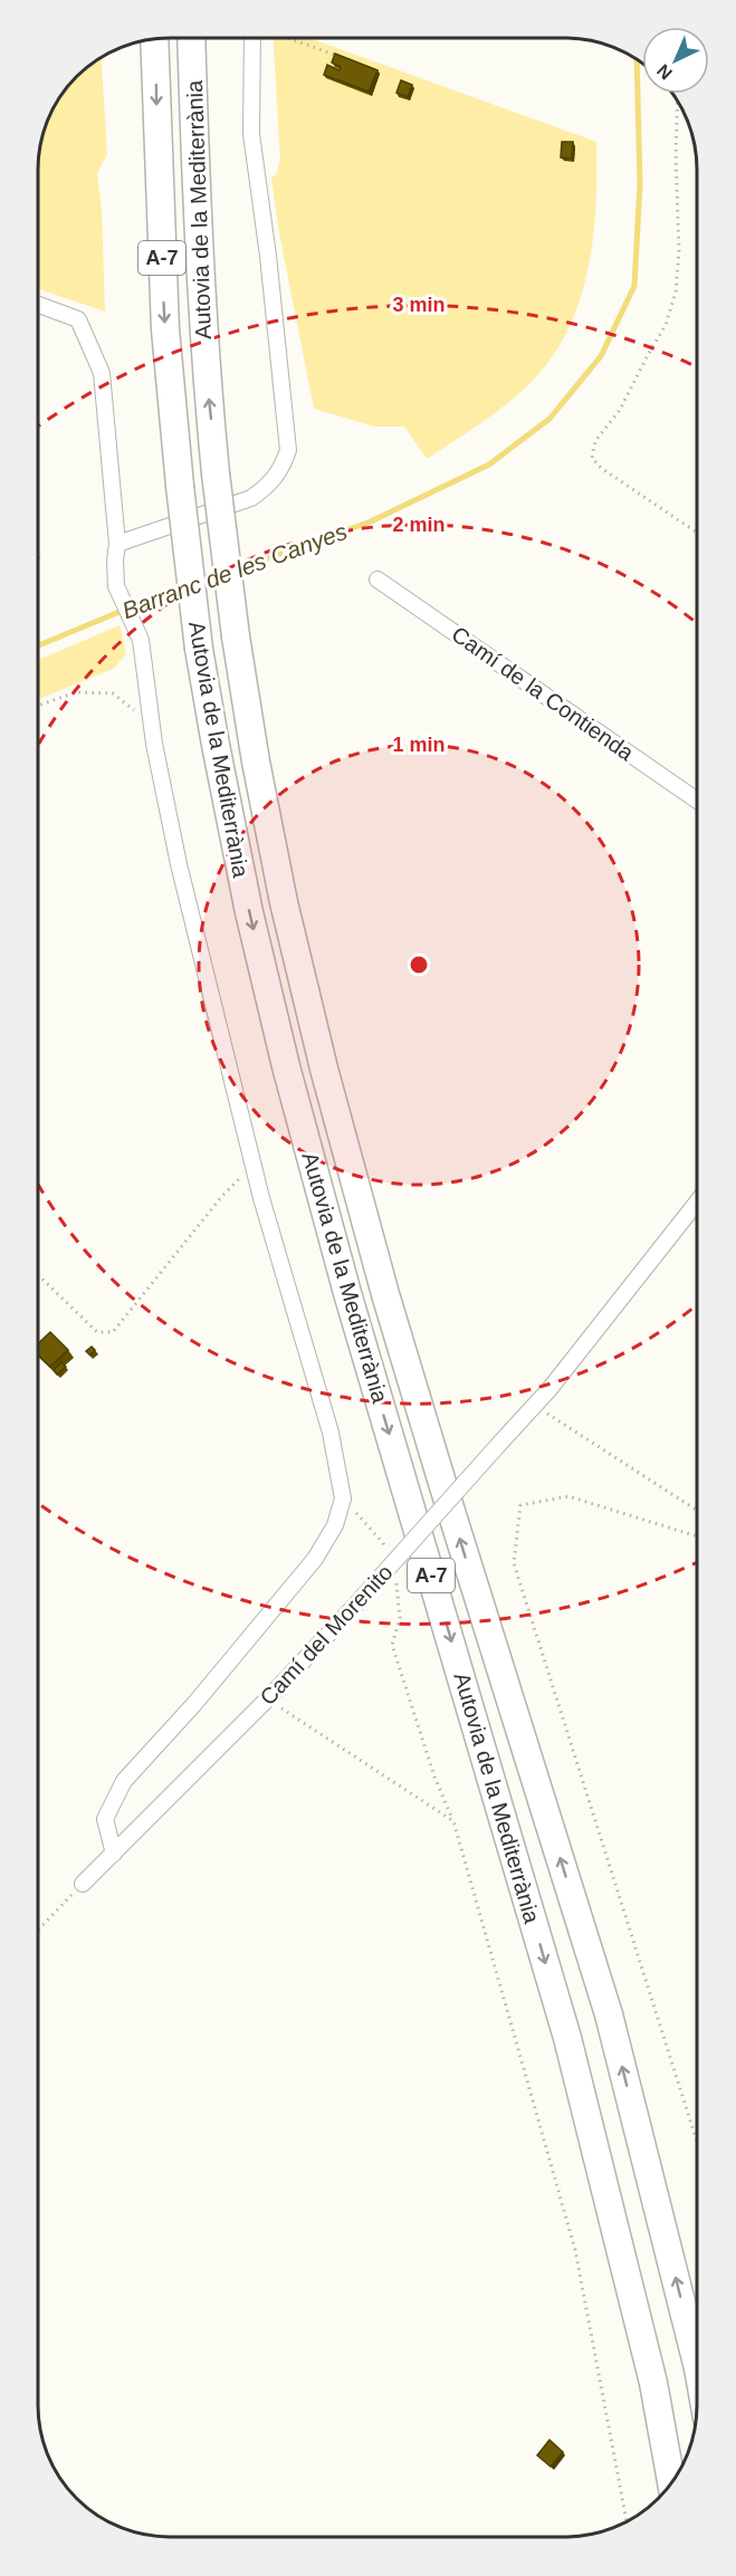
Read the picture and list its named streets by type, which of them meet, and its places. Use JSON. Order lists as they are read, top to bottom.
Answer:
{
  "streets": {
    "highway": ["Autovia de la Mediterrània", "A-7"],
    "street": ["Camí de la Contienda", "Camí del Morenito"]
  },
  "water": ["Barranc de les Canyes"],
  "north": "bottom left",
  "rings": ["3 min", "2 min", "1 min"]
}
